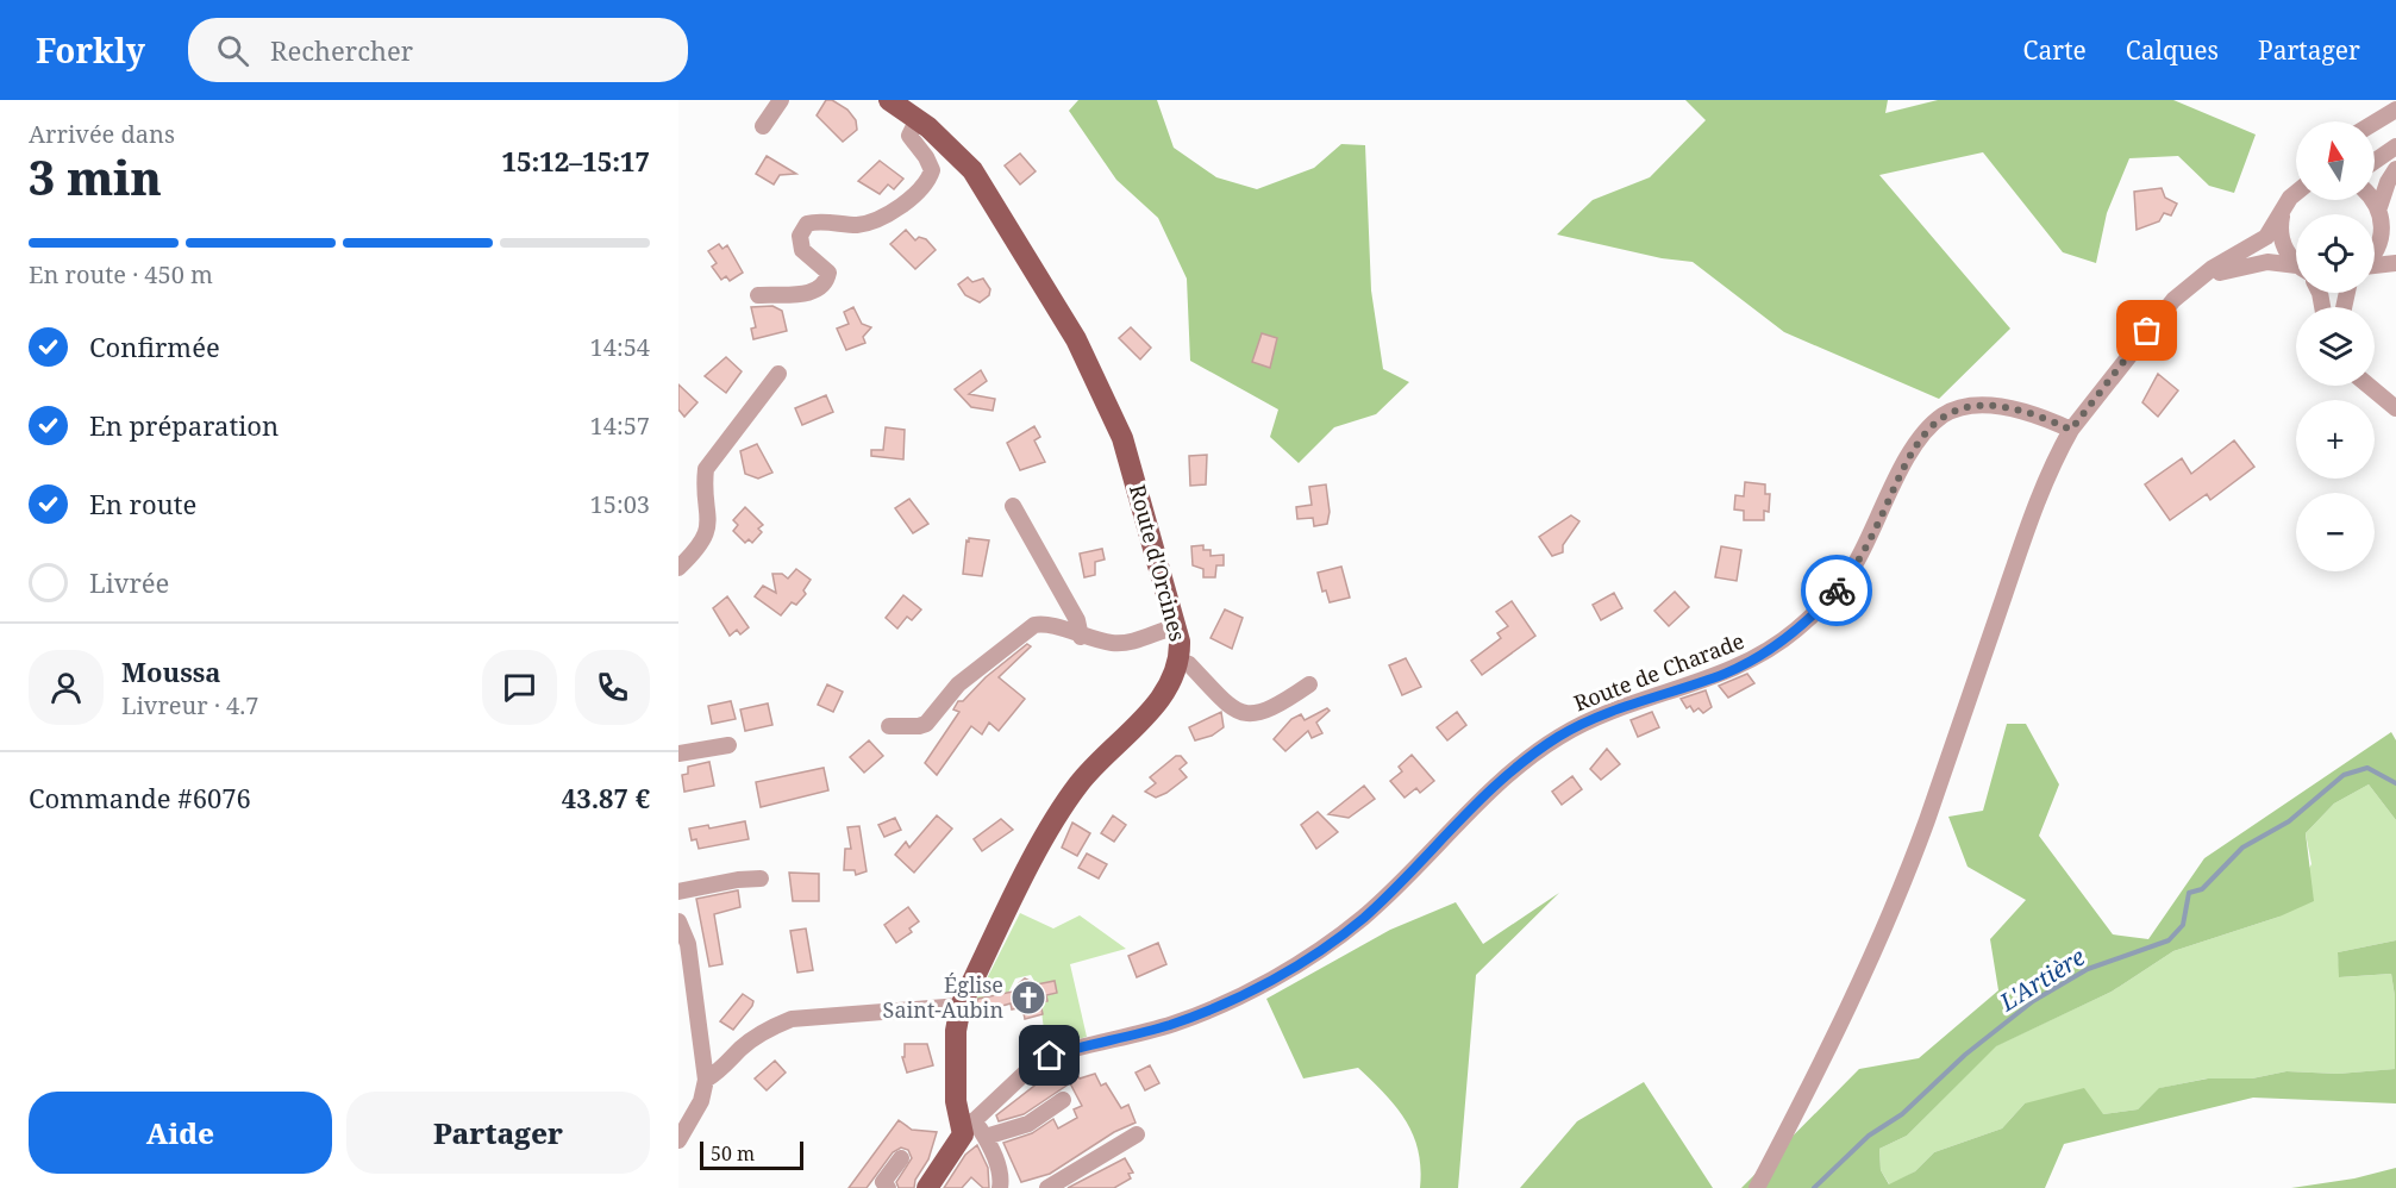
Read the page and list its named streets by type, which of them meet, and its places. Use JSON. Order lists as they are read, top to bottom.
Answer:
{
  "streets": {
    "main road": ["Route d'Orcines"],
    "street": ["Route de Charade"]
  },
  "crossings": [
    ["Route d'Orcines", "Route de Charade"]
  ],
  "water": ["L'Artière"],
  "places": {
    "church": ["Église Saint-Aubin"]
  },
  "scale_bar": "50 m",
  "north": "top",
  "page": {
    "header": "Forkly",
    "search": "Rechercher",
    "nav": ["Carte", "Calques", "Partager"],
    "heading": ["3 min", "Arrivée dans", "15:12–15:17"],
    "panel": [
      "Moussa",
      "Livreur · 4.7",
      "Commande #6076",
      "43.87 €"
    ],
    "map_buttons": ["+", "−"],
    "bar": "En route · 450 m",
    "list": [
      ["Confirmée", "14:54"],
      ["En préparation", "14:57"],
      ["En route", "15:03"],
      "Livrée"
    ],
    "buttons": ["Aide", "Partager"],
    "scale": "50 m"
  }
}
